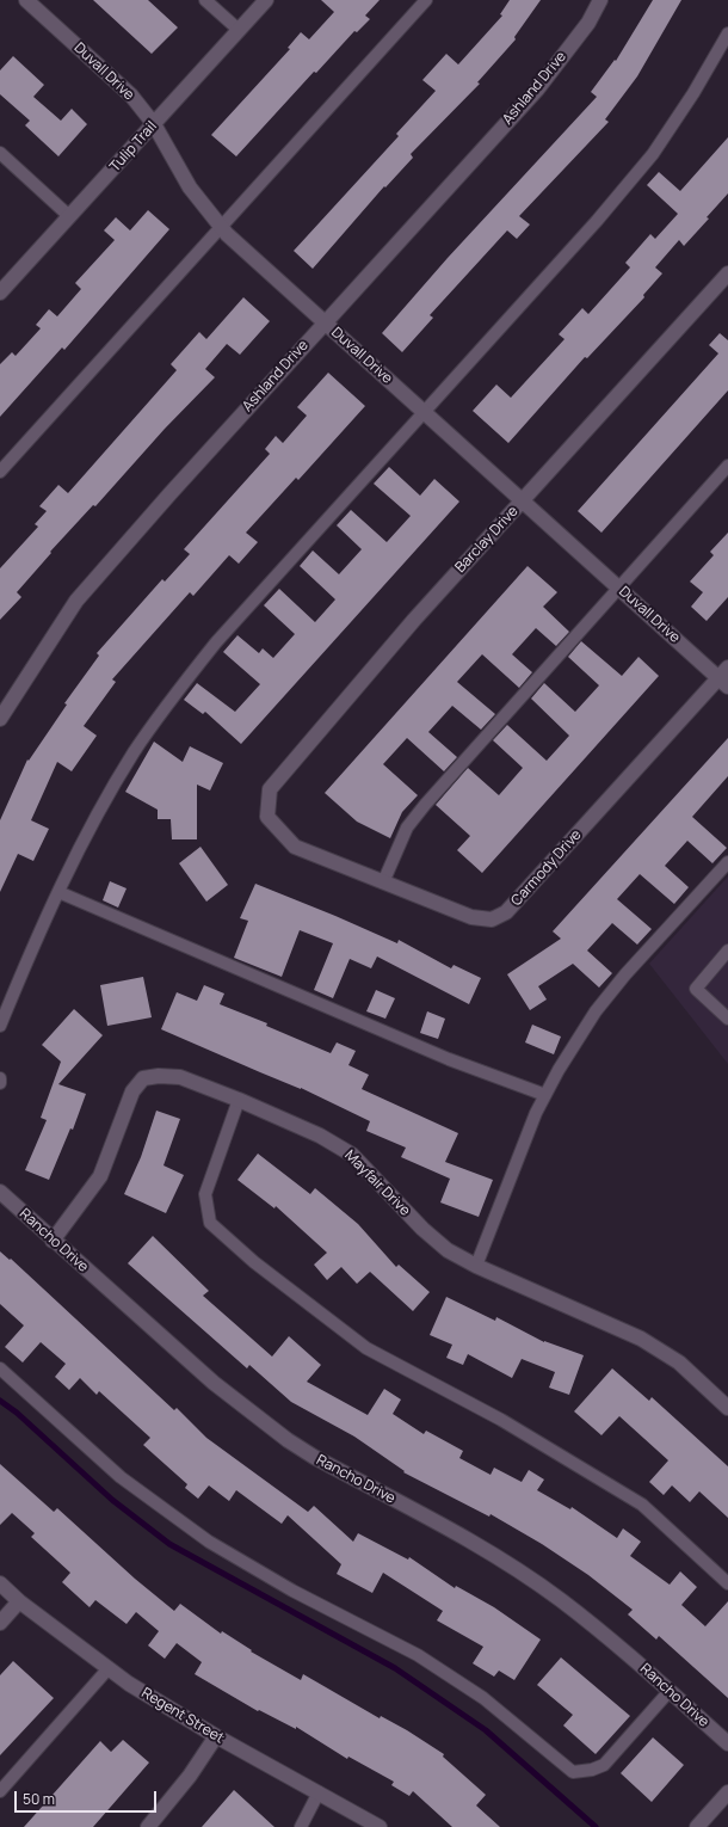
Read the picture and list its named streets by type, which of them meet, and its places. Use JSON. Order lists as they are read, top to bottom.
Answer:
{
  "streets": {
    "street": [
      "Duvall Drive",
      "Ashland Drive",
      "Tulip Trail",
      "Barclay Drive",
      "Carmody Drive",
      "Mayfair Drive",
      "Rancho Drive",
      "Regent Street"
    ]
  },
  "crossings": [
    ["Duvall Drive", "Ashland Drive"],
    ["Duvall Drive", "Tulip Trail"],
    ["Duvall Drive", "Barclay Drive"],
    ["Duvall Drive", "Carmody Drive"],
    ["Barclay Drive", "Carmody Drive"],
    ["Mayfair Drive", "Rancho Drive"]
  ],
  "scale_bar": "50 m"
}
